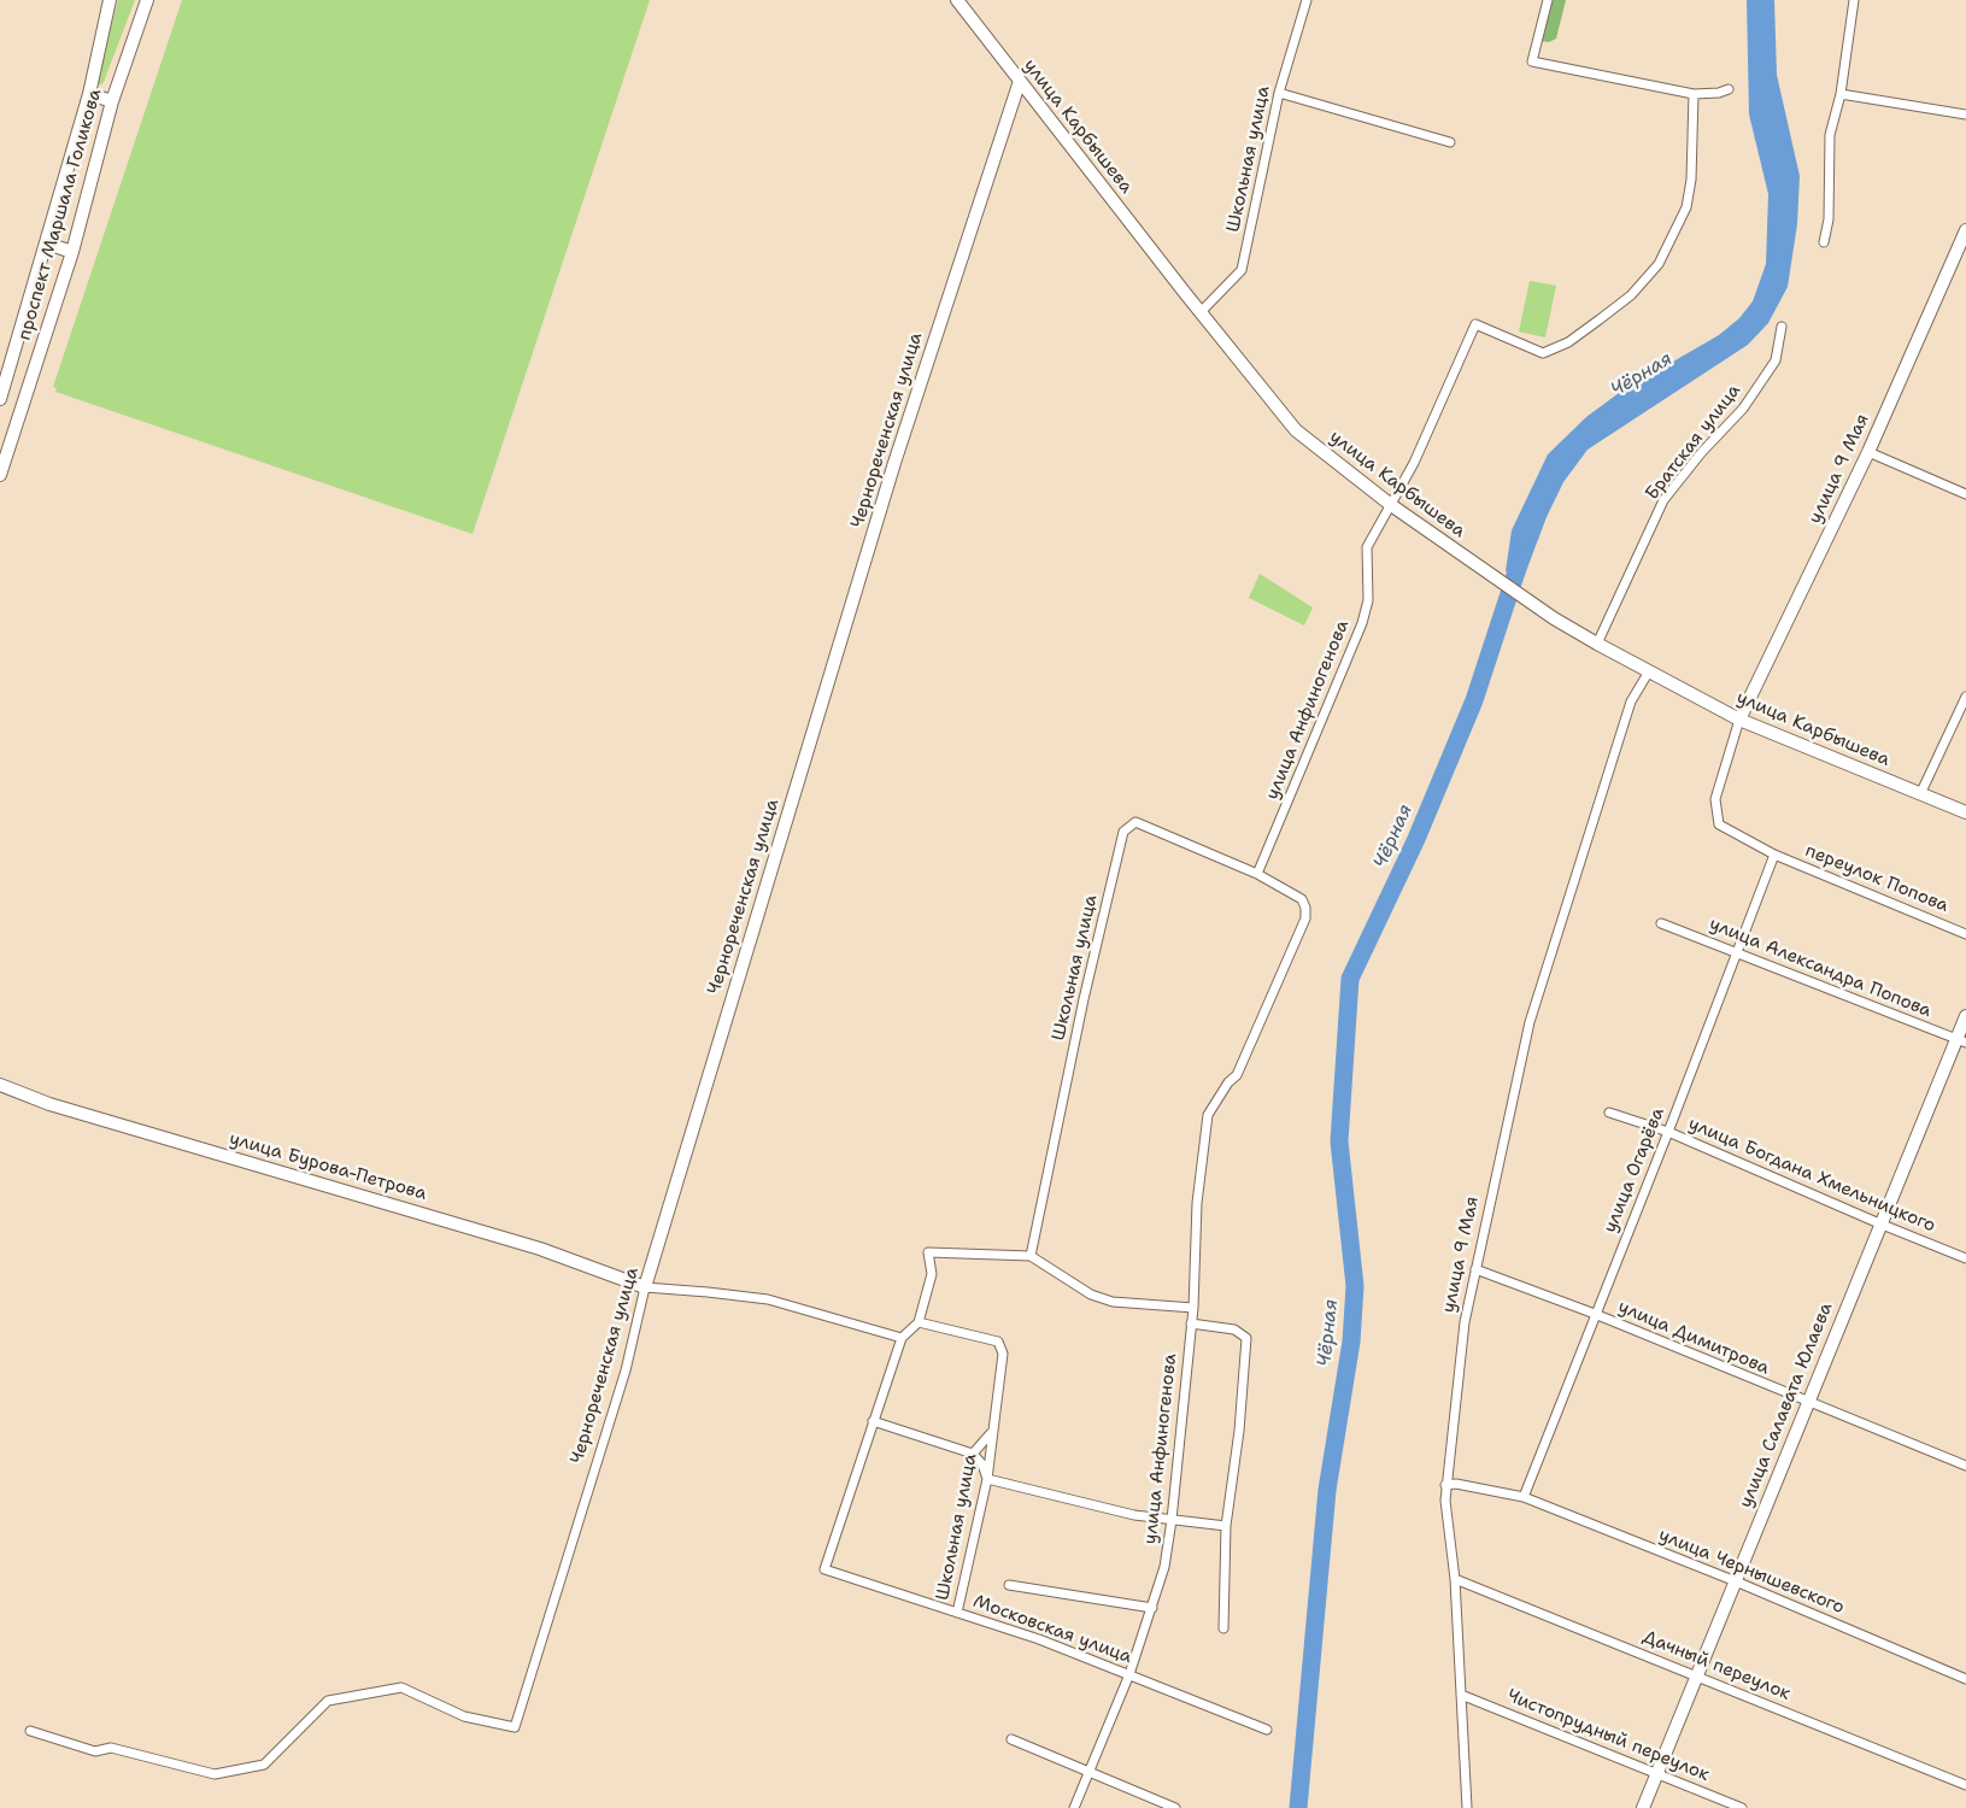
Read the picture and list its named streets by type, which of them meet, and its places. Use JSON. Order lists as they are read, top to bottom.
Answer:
{
  "streets": {
    "main road": [
      "улица Карбышева",
      "проспект Маршала Голикова",
      "Чернореченская улица",
      "улица 9 Мая",
      "улица Бурова-Петрова",
      "улица Салавата Юлаева"
    ],
    "street": [
      "Школьная улица",
      "Братская улица",
      "улица Анфиногенова",
      "переулок Попова",
      "улица Александра Попова",
      "улица Огарёва",
      "улица Богдана Хмельницкого",
      "улица Димитрова",
      "улица Чернышевского",
      "Московская улица",
      "Дачный переулок",
      "Чистопрудный переулок"
    ]
  },
  "crossings": [
    ["улица Карбышева", "Школьная улица"],
    ["улица Карбышева", "Чернореченская улица"],
    ["улица Карбышева", "Братская улица"],
    ["улица Карбышева", "улица 9 Мая"],
    ["улица Карбышева", "улица Анфиногенова"],
    ["улица Карбышева", "переулок Попова"],
    ["Школьная улица", "улица Анфиногенова"],
    ["Школьная улица", "Московская улица"],
    ["Чернореченская улица", "улица Бурова-Петрова"],
    ["улица 9 Мая", "переулок Попова"],
    ["улица 9 Мая", "улица Димитрова"],
    ["улица 9 Мая", "улица Чернышевского"],
    ["улица 9 Мая", "Дачный переулок"],
    ["улица 9 Мая", "Чистопрудный переулок"],
    ["улица Анфиногенова", "Московская улица"],
    ["переулок Попова", "улица Огарёва"],
    ["улица Александра Попова", "улица Огарёва"],
    ["улица Александра Попова", "улица Салавата Юлаева"],
    ["улица Огарёва", "улица Богдана Хмельницкого"],
    ["улица Огарёва", "улица Димитрова"],
    ["улица Огарёва", "улица Чернышевского"],
    ["улица Богдана Хмельницкого", "улица Салавата Юлаева"],
    ["улица Димитрова", "улица Салавата Юлаева"],
    ["улица Салавата Юлаева", "улица Чернышевского"],
    ["улица Салавата Юлаева", "Дачный переулок"],
    ["улица Салавата Юлаева", "Чистопрудный переулок"]
  ],
  "water": ["Чёрная"]
}
